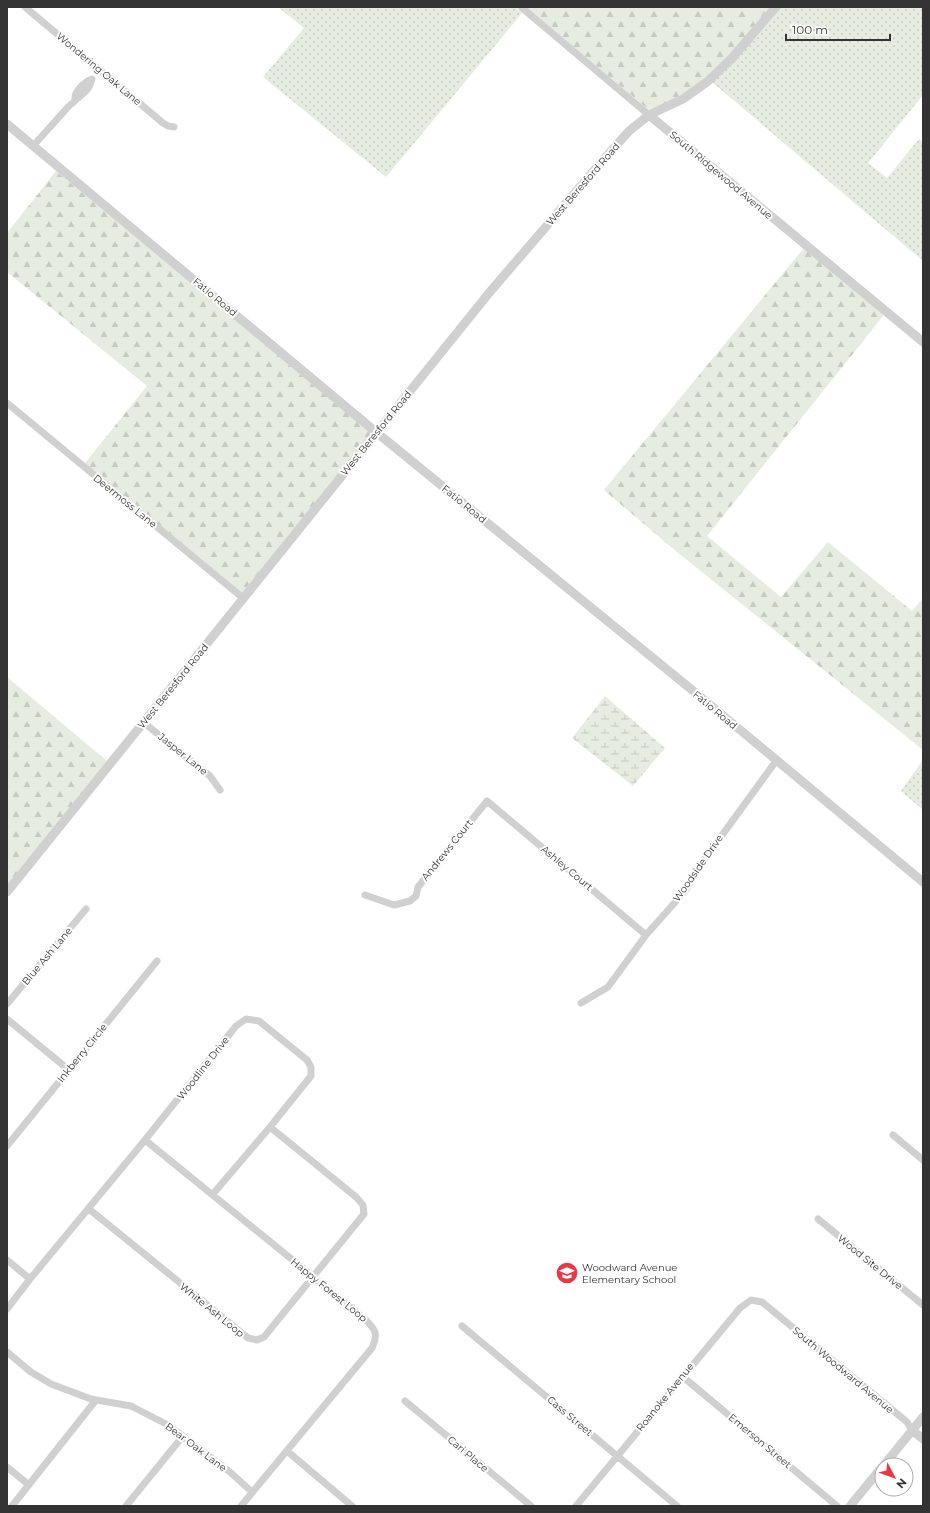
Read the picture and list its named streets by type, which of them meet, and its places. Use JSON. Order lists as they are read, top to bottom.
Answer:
{
  "streets": {
    "street": [
      "Wondering Oak Lane",
      "South Ridgewood Avenue",
      "West Beresford Road",
      "Fatio Road",
      "Deermoss Lane",
      "Jasper Lane",
      "Andrews Court",
      "Ashley Court",
      "Woodside Drive",
      "Blue Ash Lane",
      "Inkberry Circle",
      "Woodline Drive",
      "Wood Site Drive",
      "Happy Forest Loop",
      "White Ash Loop",
      "South Woodward Avenue",
      "Roanoke Avenue",
      "Cass Street",
      "Emerson Street",
      "Bear Oak Lane",
      "Cari Place"
    ]
  },
  "crossings": [
    ["South Ridgewood Avenue", "West Beresford Road"],
    ["West Beresford Road", "Fatio Road"],
    ["West Beresford Road", "Deermoss Lane"],
    ["West Beresford Road", "Jasper Lane"],
    ["Fatio Road", "Woodside Drive"],
    ["Andrews Court", "Ashley Court"],
    ["Ashley Court", "Woodside Drive"],
    ["Woodline Drive", "Happy Forest Loop"],
    ["Woodline Drive", "White Ash Loop"],
    ["Happy Forest Loop", "White Ash Loop"],
    ["Happy Forest Loop", "Bear Oak Lane"],
    ["South Woodward Avenue", "Roanoke Avenue"],
    ["Roanoke Avenue", "Cass Street"],
    ["Roanoke Avenue", "Emerson Street"]
  ],
  "places": {
    "school or university": ["Woodward Avenue Elementary School"]
  },
  "scale_bar": "100 m",
  "north": "bottom right"
}
